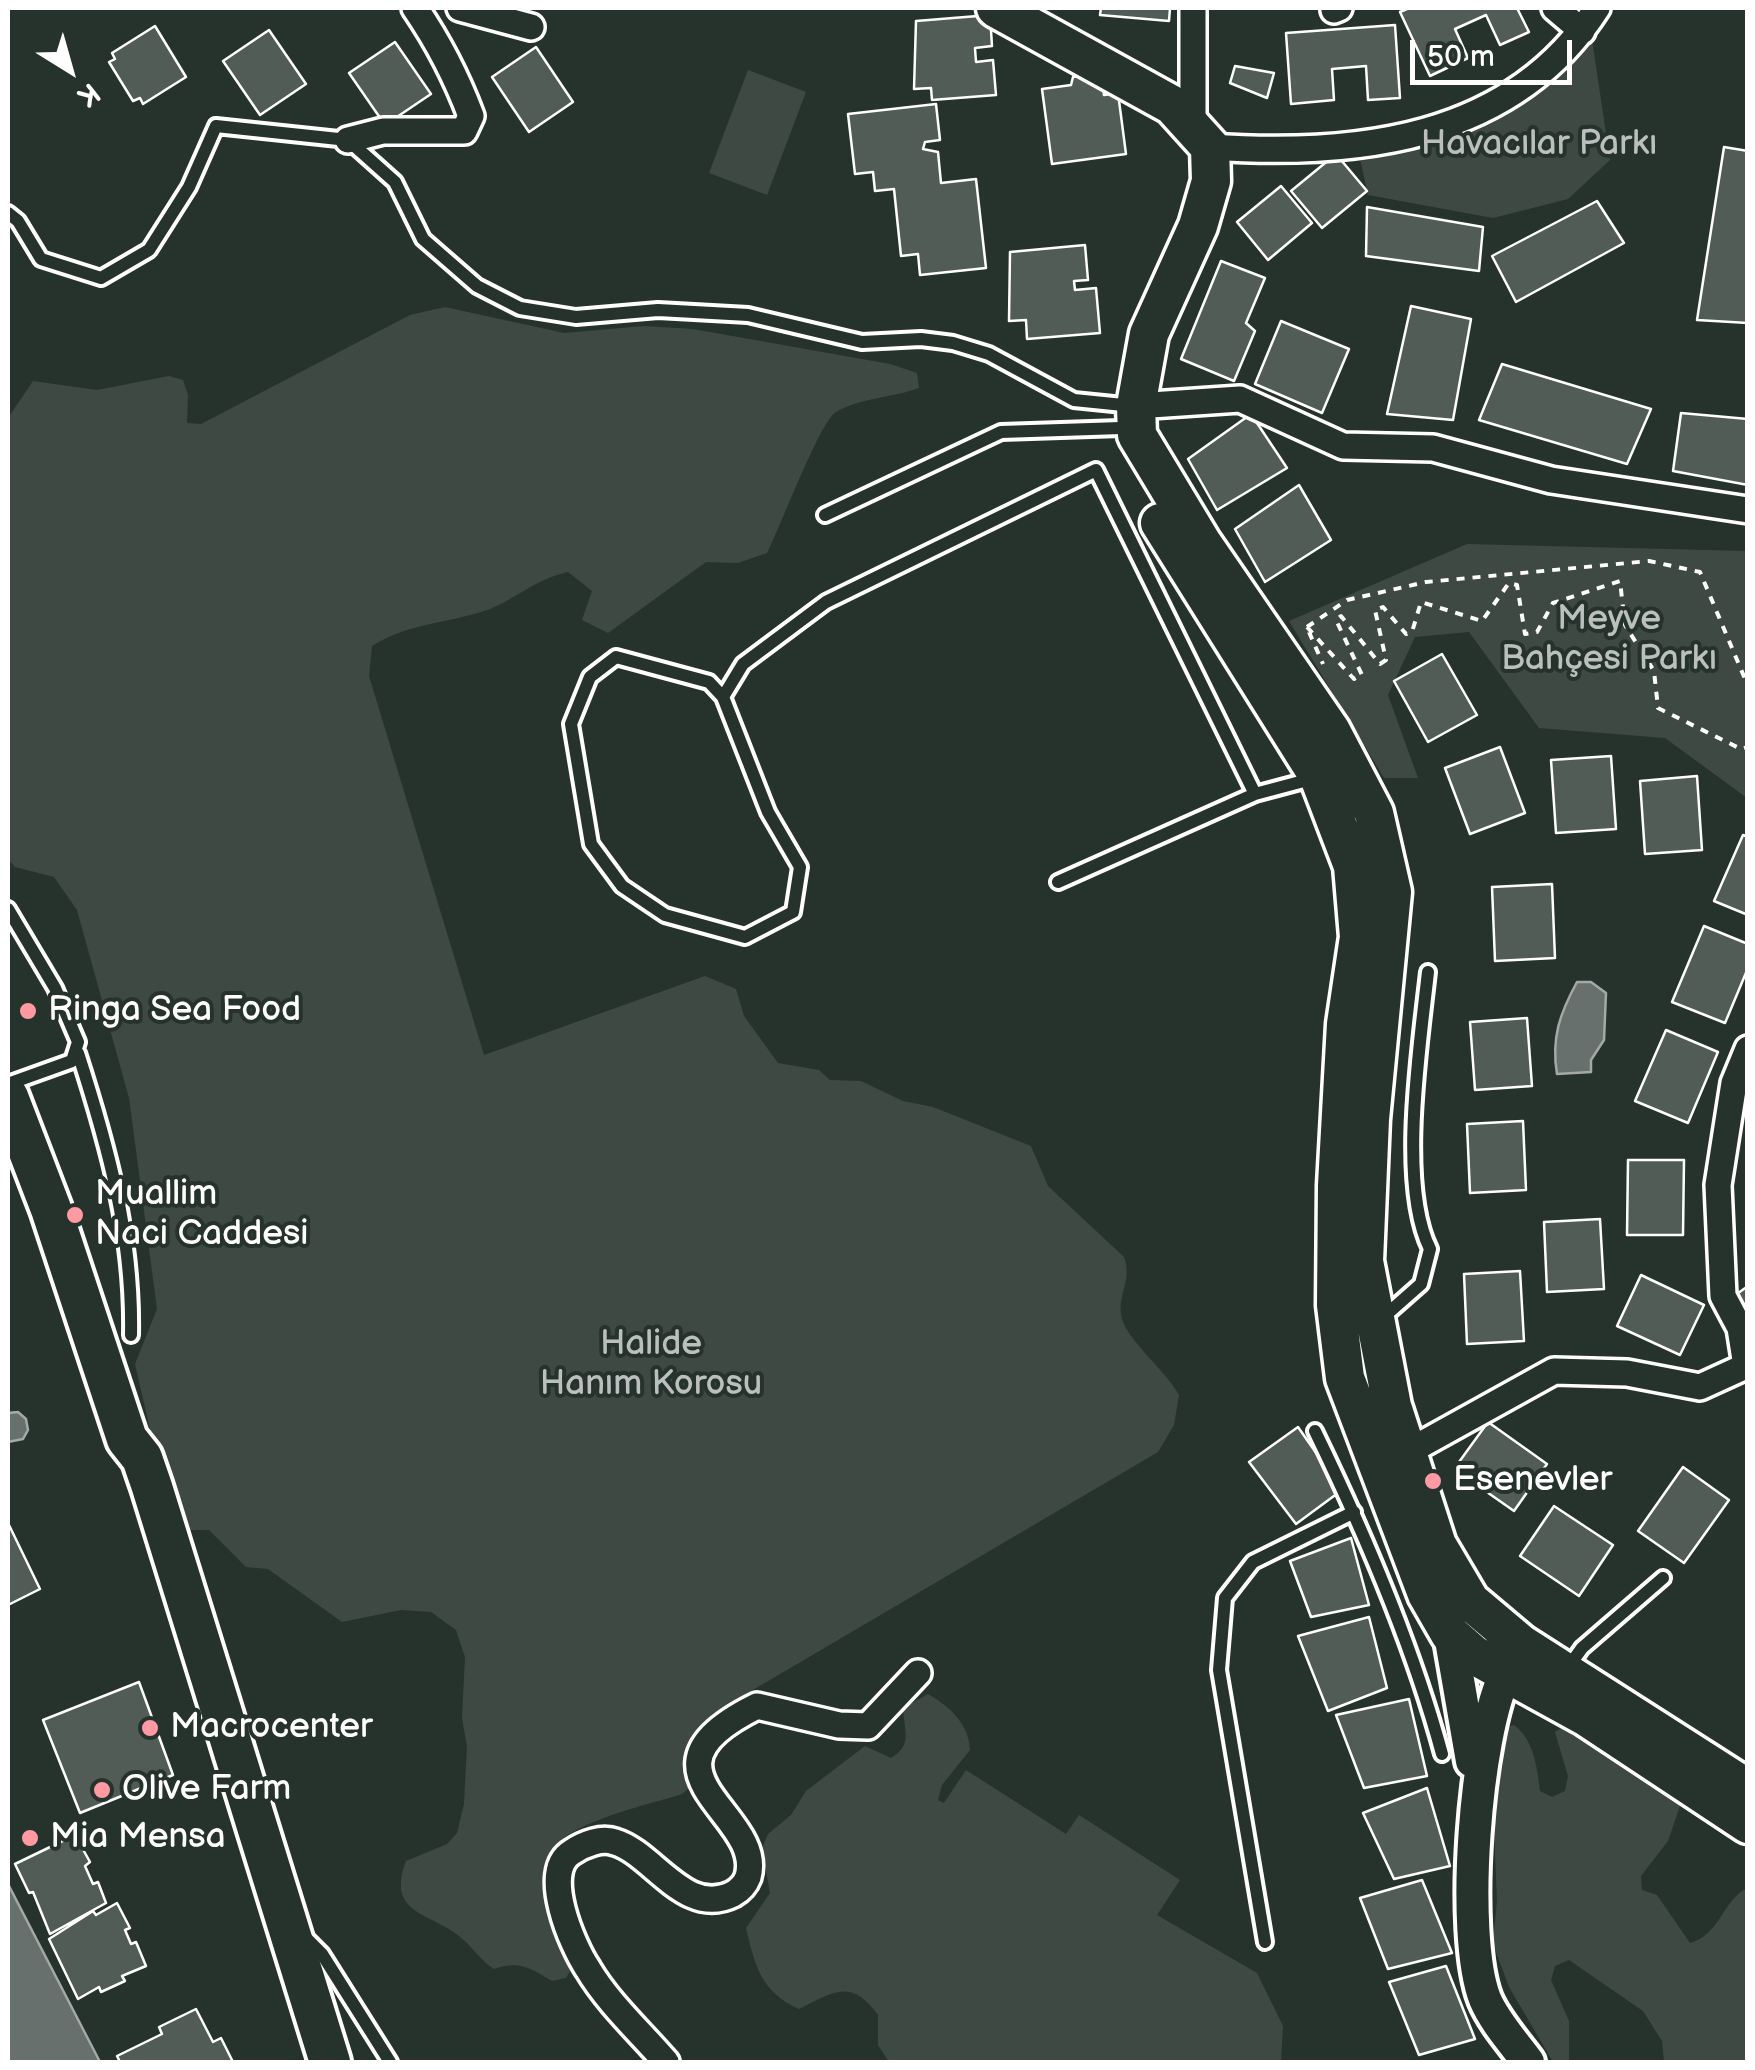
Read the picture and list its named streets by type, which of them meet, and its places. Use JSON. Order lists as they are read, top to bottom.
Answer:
{
  "parks": ["Havacılar Parkı", "Meyve Bahçesi Parkı", "Halide Hanım Korosu"],
  "places": [
    "Ringa Sea Food",
    "Muallim Naci Caddesi",
    "Esenevler",
    "Macrocenter",
    "Olive Farm",
    "Mia Mensa"
  ],
  "scale_bar": "50 m",
  "north": "bottom right"
}
